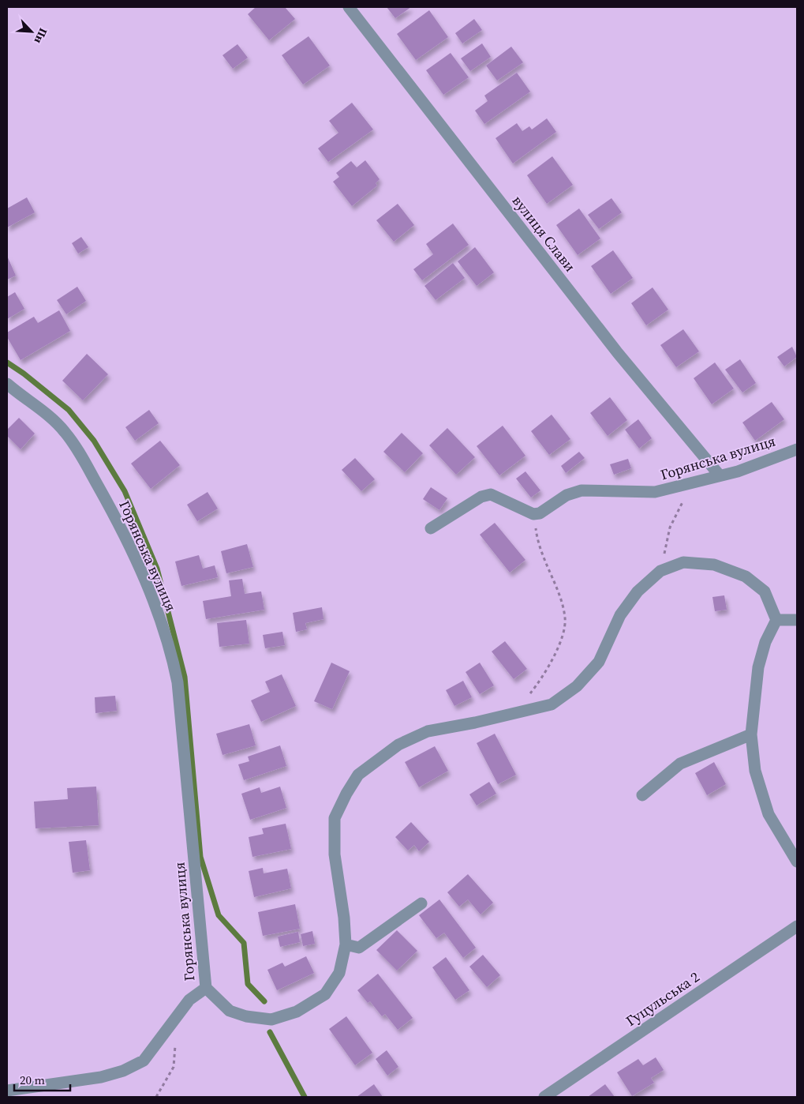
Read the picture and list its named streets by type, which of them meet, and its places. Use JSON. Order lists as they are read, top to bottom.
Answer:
{
  "streets": {
    "street": ["вулиця Слави", "Горянська вулиця", "Гуцульська 2"]
  },
  "crossings": [
    ["вулиця Слави", "Горянська вулиця"]
  ],
  "scale_bar": "20 m",
  "north": "bottom right"
}
